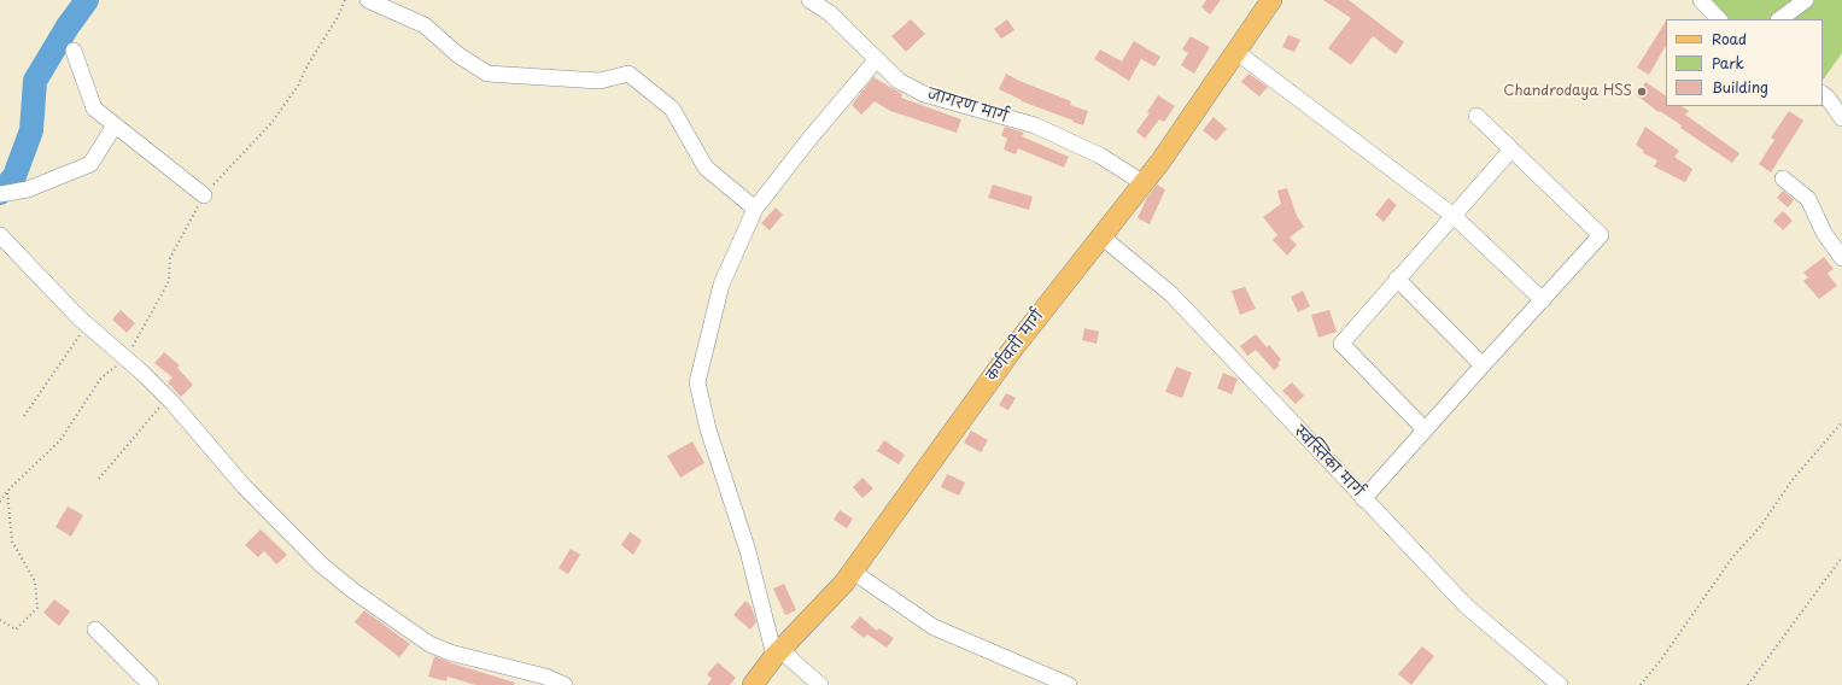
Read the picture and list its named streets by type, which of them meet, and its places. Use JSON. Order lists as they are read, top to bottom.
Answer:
{
  "streets": {
    "main road": ["कर्णवती मार्ग"],
    "street": ["जागरण मार्ग", "स्वस्तिका मार्ग"]
  },
  "crossings": [
    ["जागरण मार्ग", "कर्णवती मार्ग"],
    ["कर्णवती मार्ग", "स्वस्तिका मार्ग"]
  ],
  "places": ["Chandrodaya HSS"],
  "legend": ["Road", "Park", "Building"]
}
